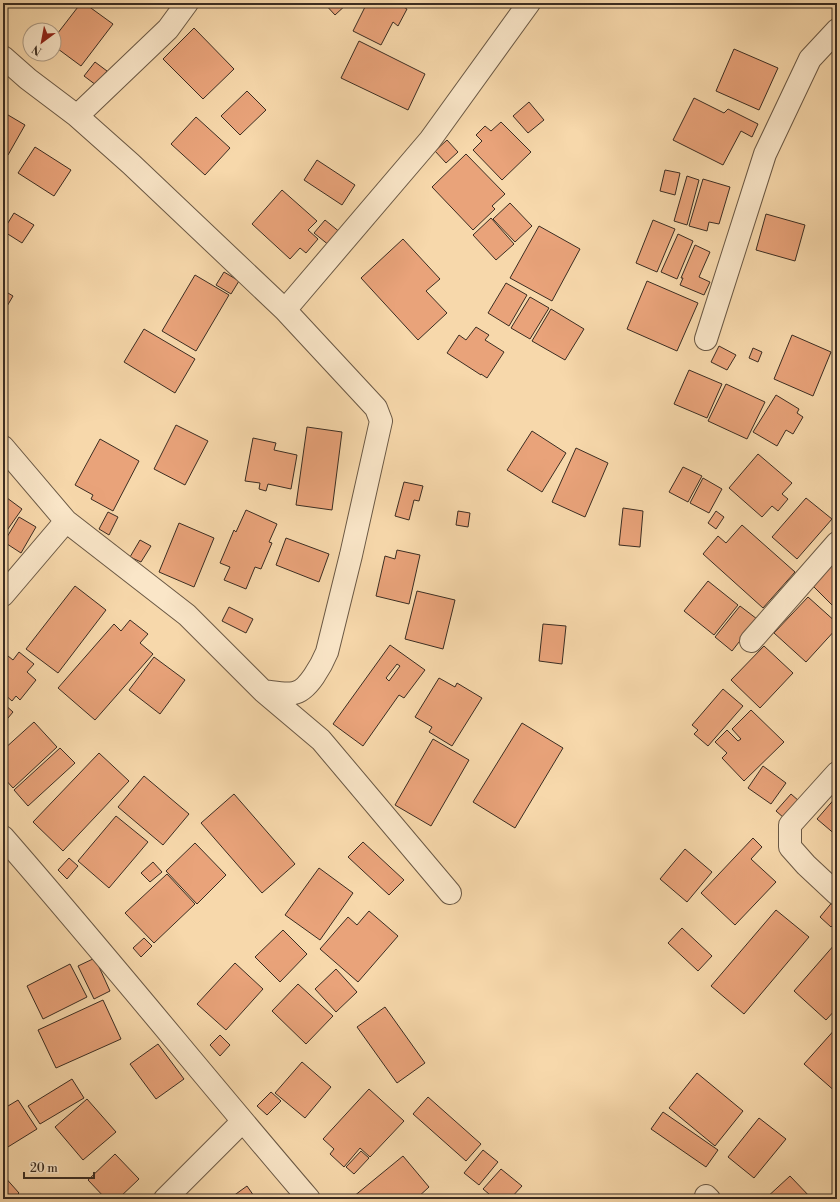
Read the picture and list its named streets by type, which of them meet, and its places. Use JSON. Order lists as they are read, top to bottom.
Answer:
{
  "scale_bar": "20 m",
  "north": "bottom left"
}
